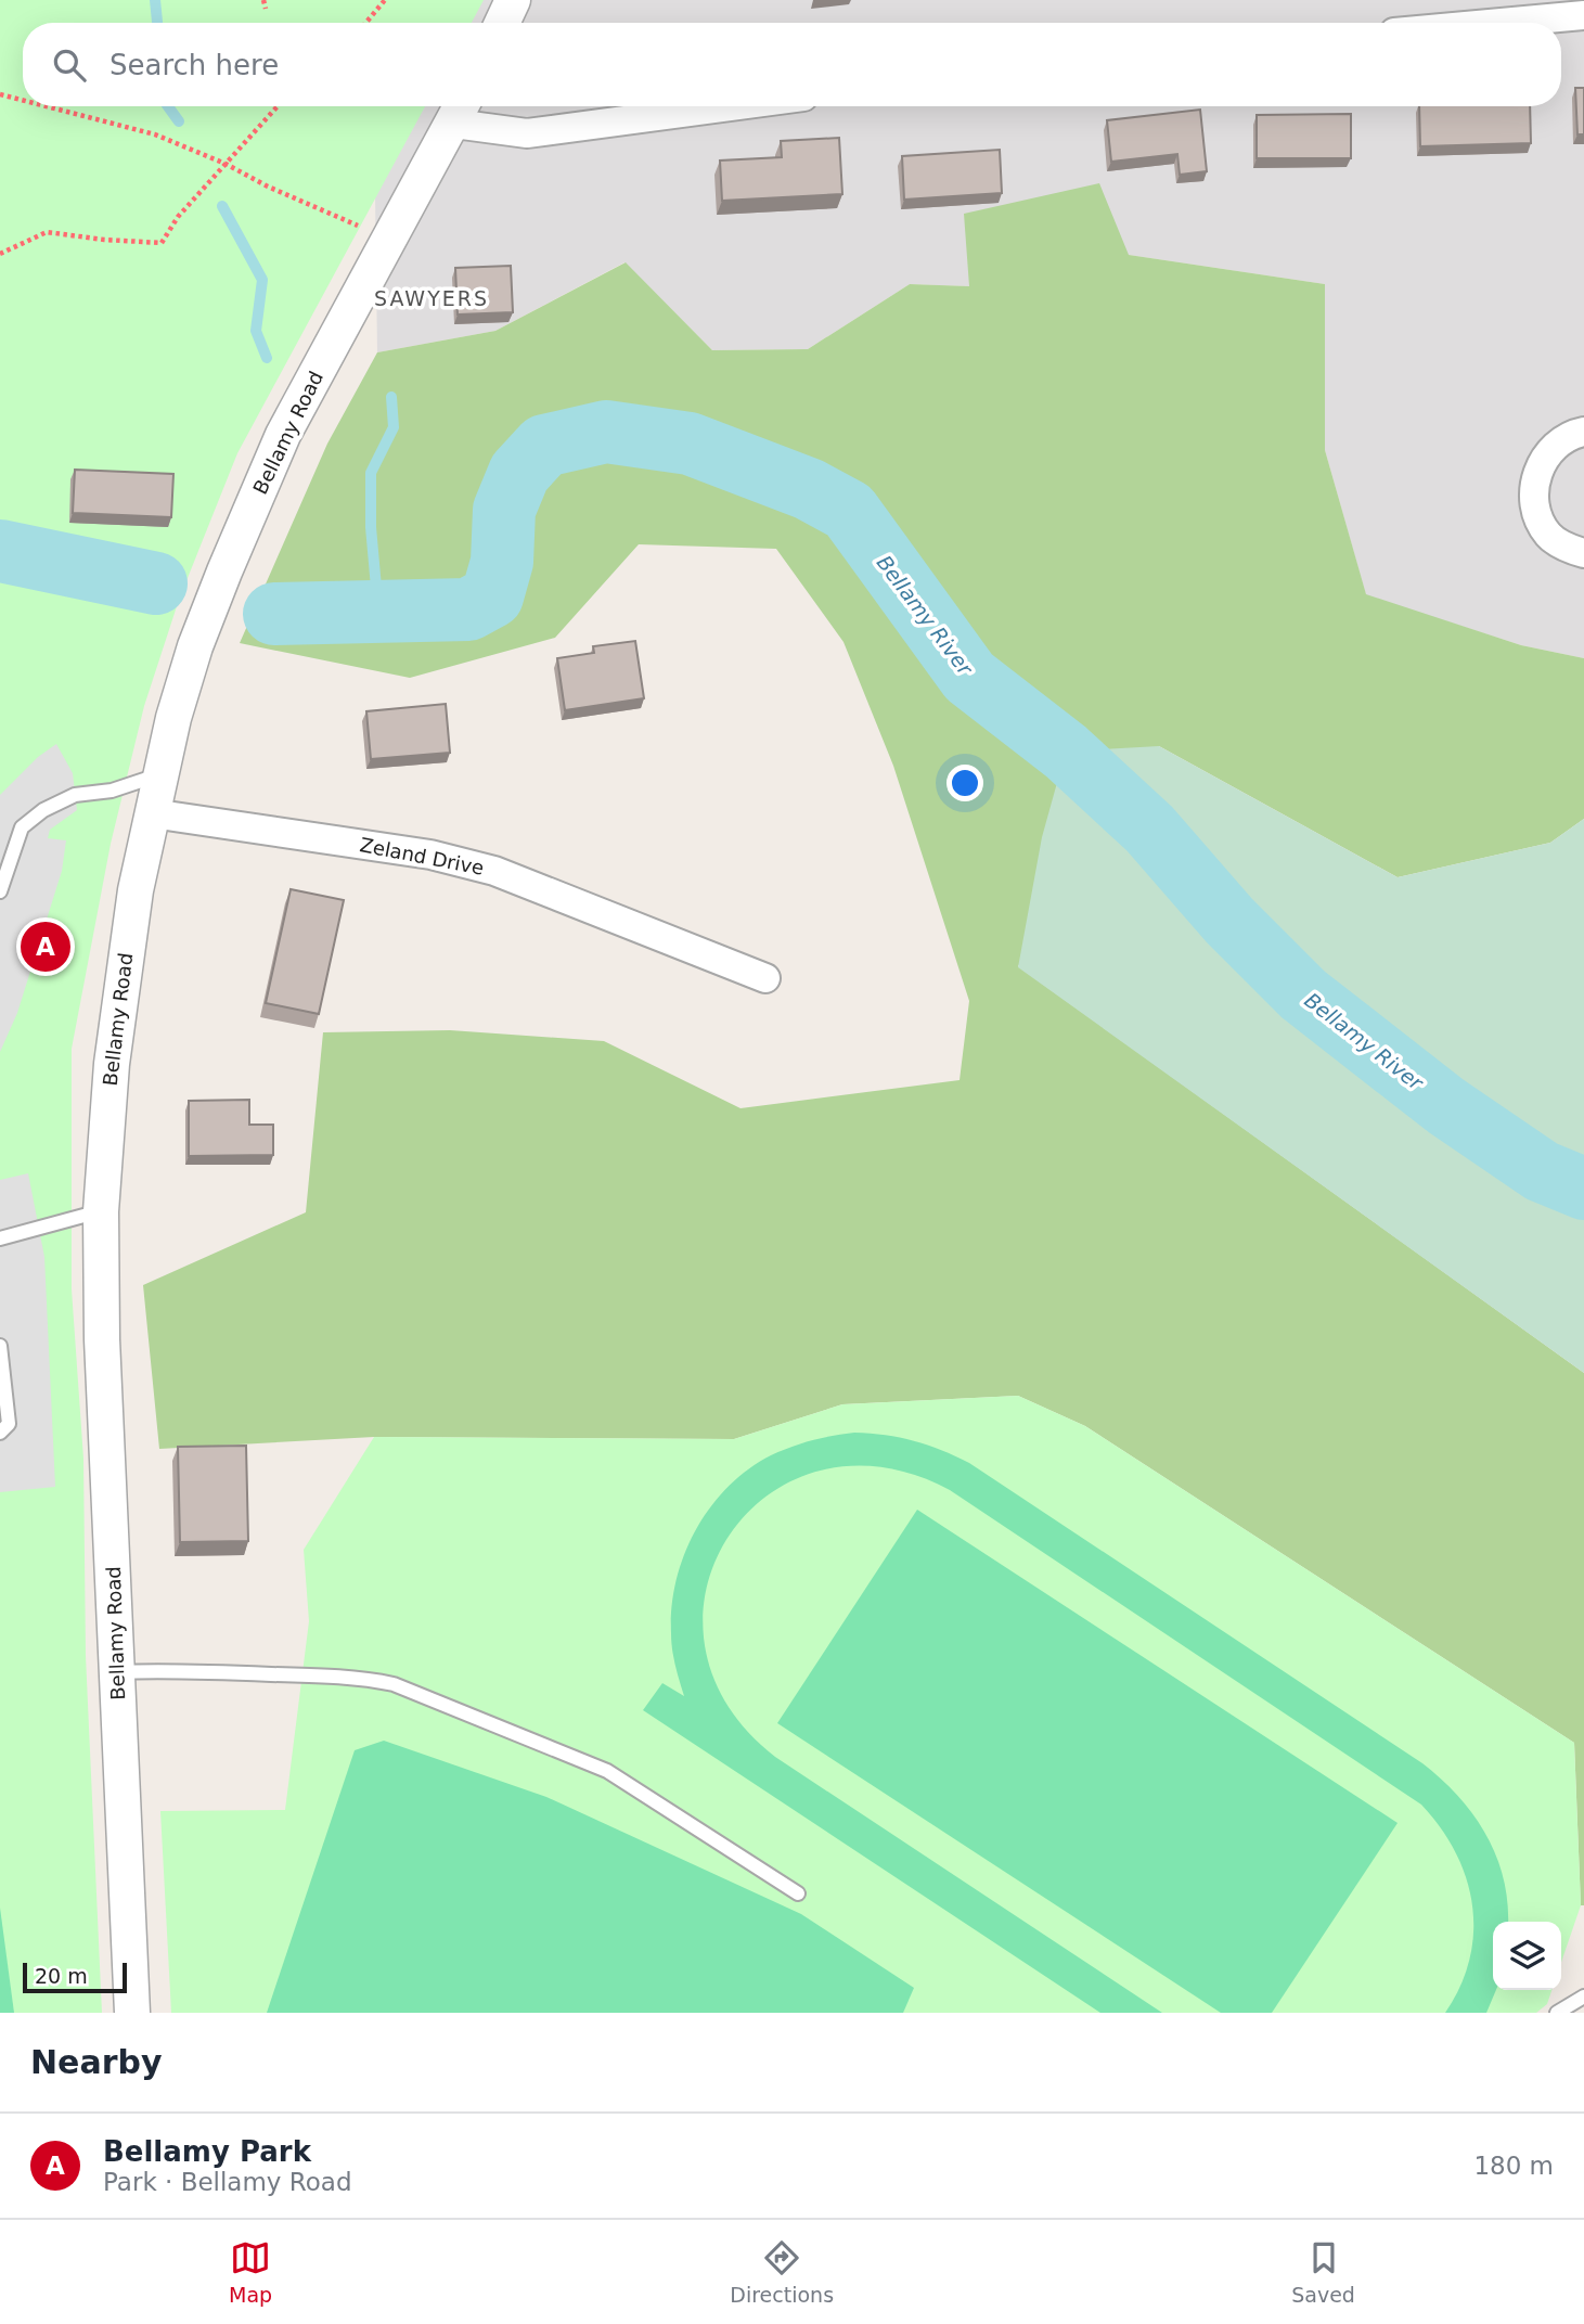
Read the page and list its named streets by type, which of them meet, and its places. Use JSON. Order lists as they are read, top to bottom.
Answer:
{
  "streets": {
    "street": ["Bellamy Road", "Zeland Drive"]
  },
  "crossings": [
    ["Bellamy Road", "Zeland Drive"]
  ],
  "districts": ["SAWYERS"],
  "water": ["Bellamy River"],
  "scale_bar": "20 m",
  "page": {
    "search": "Search here",
    "pins": "A",
    "scale": "20 m",
    "heading": "Nearby",
    "list": [
      {
        "mark": "A",
        "name": "Bellamy Park",
        "note": "Park · Bellamy Road",
        "value": "180 m"
      }
    ],
    "nav": ["Map", "Directions", "Saved"]
  }
}
